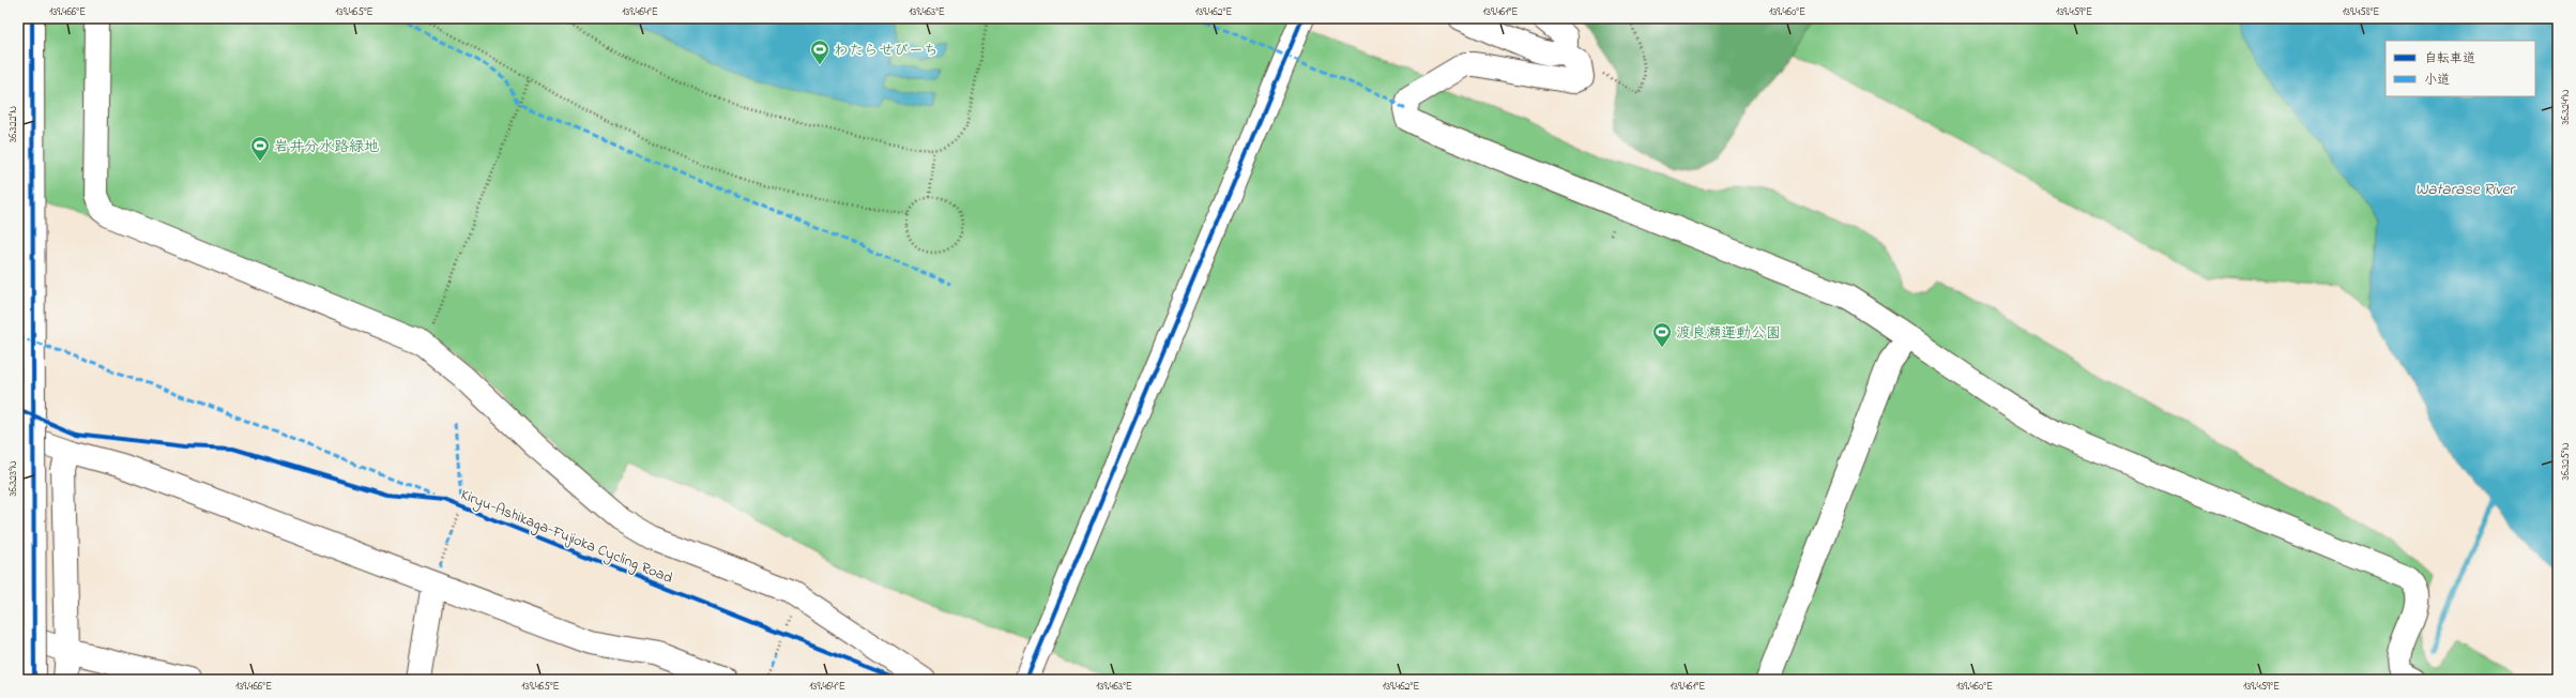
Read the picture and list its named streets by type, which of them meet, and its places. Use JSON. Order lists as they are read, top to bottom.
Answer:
{
  "streets": {
    "cycle path": ["Kiryu-Ashikaga-Fujioka Cycling Road"]
  },
  "water": ["Watarase River"],
  "places": {
    "sports": ["わたらせびーち", "岩井分水路緑地", "渡良瀬運動公園"]
  },
  "legend": ["自転車道", "小道"],
  "coordinates": [
    "139.466°E",
    "139.465°E",
    "139.464°E",
    "139.463°E",
    "139.462°E",
    "139.461°E",
    "139.460°E",
    "139.459°E",
    "139.458°E",
    "36.324°N",
    "36.322°N",
    "36.325°N",
    "36.323°N"
  ]
}
